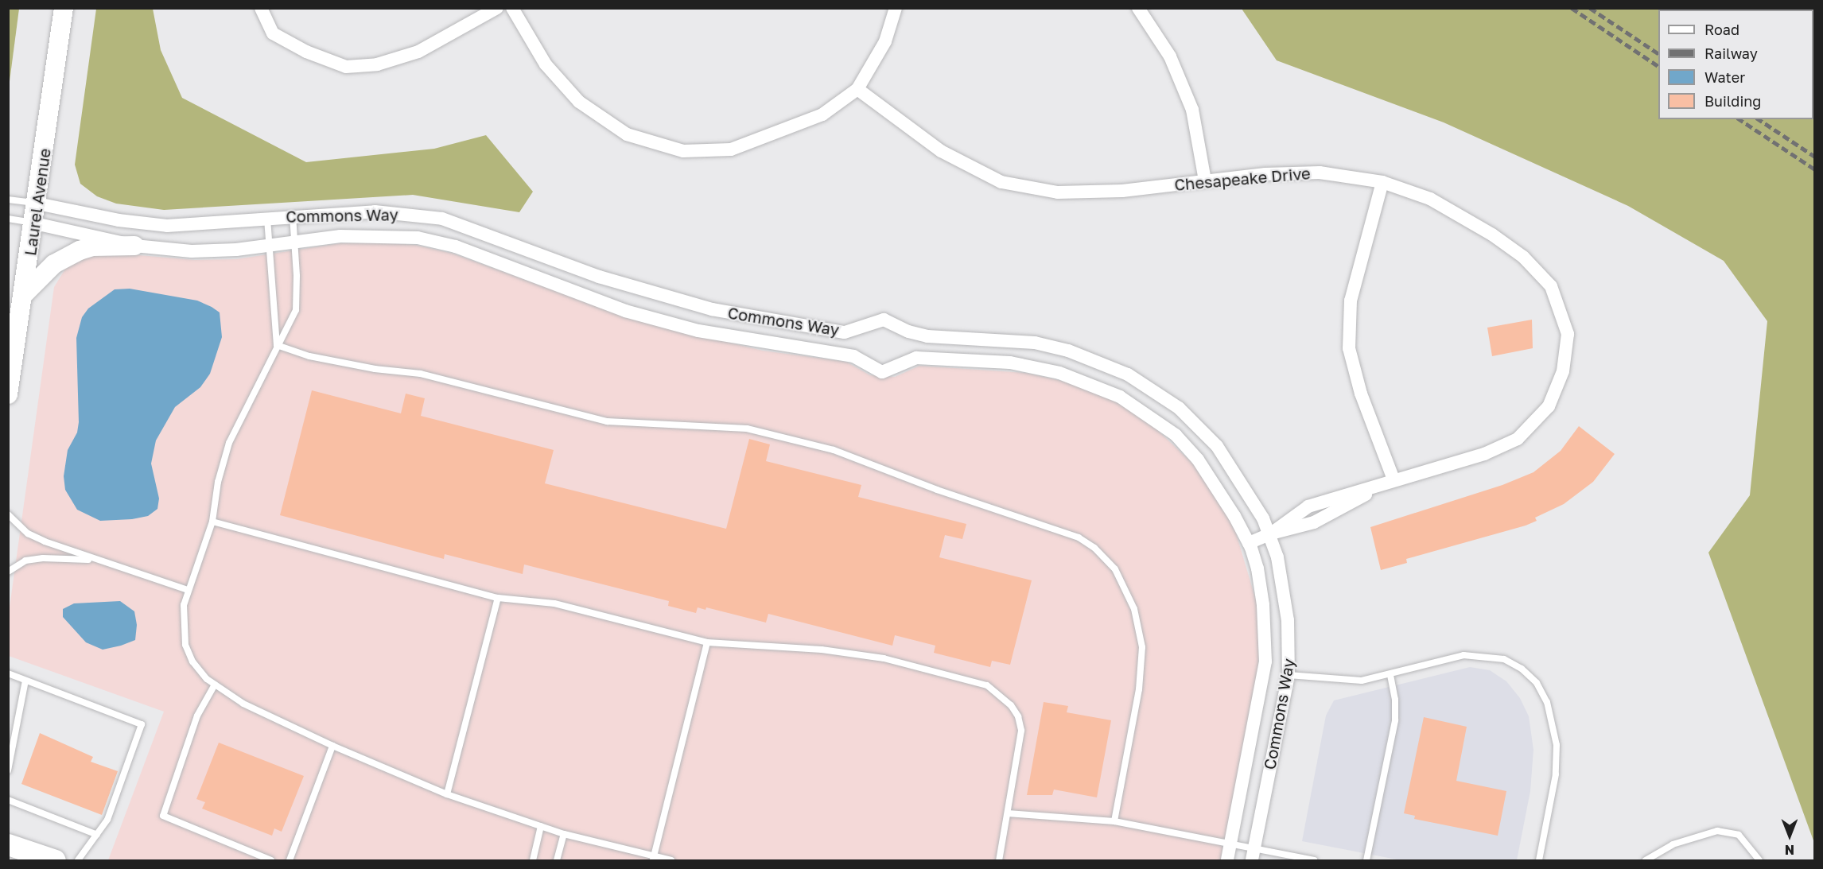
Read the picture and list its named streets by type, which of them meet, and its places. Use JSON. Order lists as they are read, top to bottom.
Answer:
{
  "streets": {
    "main road": ["Laurel Avenue"],
    "street": ["Chesapeake Drive", "Commons Way"]
  },
  "crossings": [
    ["Chesapeake Drive", "Commons Way"],
    ["Laurel Avenue", "Commons Way"]
  ],
  "legend": [
    "Road",
    "Railway",
    "Water",
    "Building"
  ],
  "north": "bottom"
}
